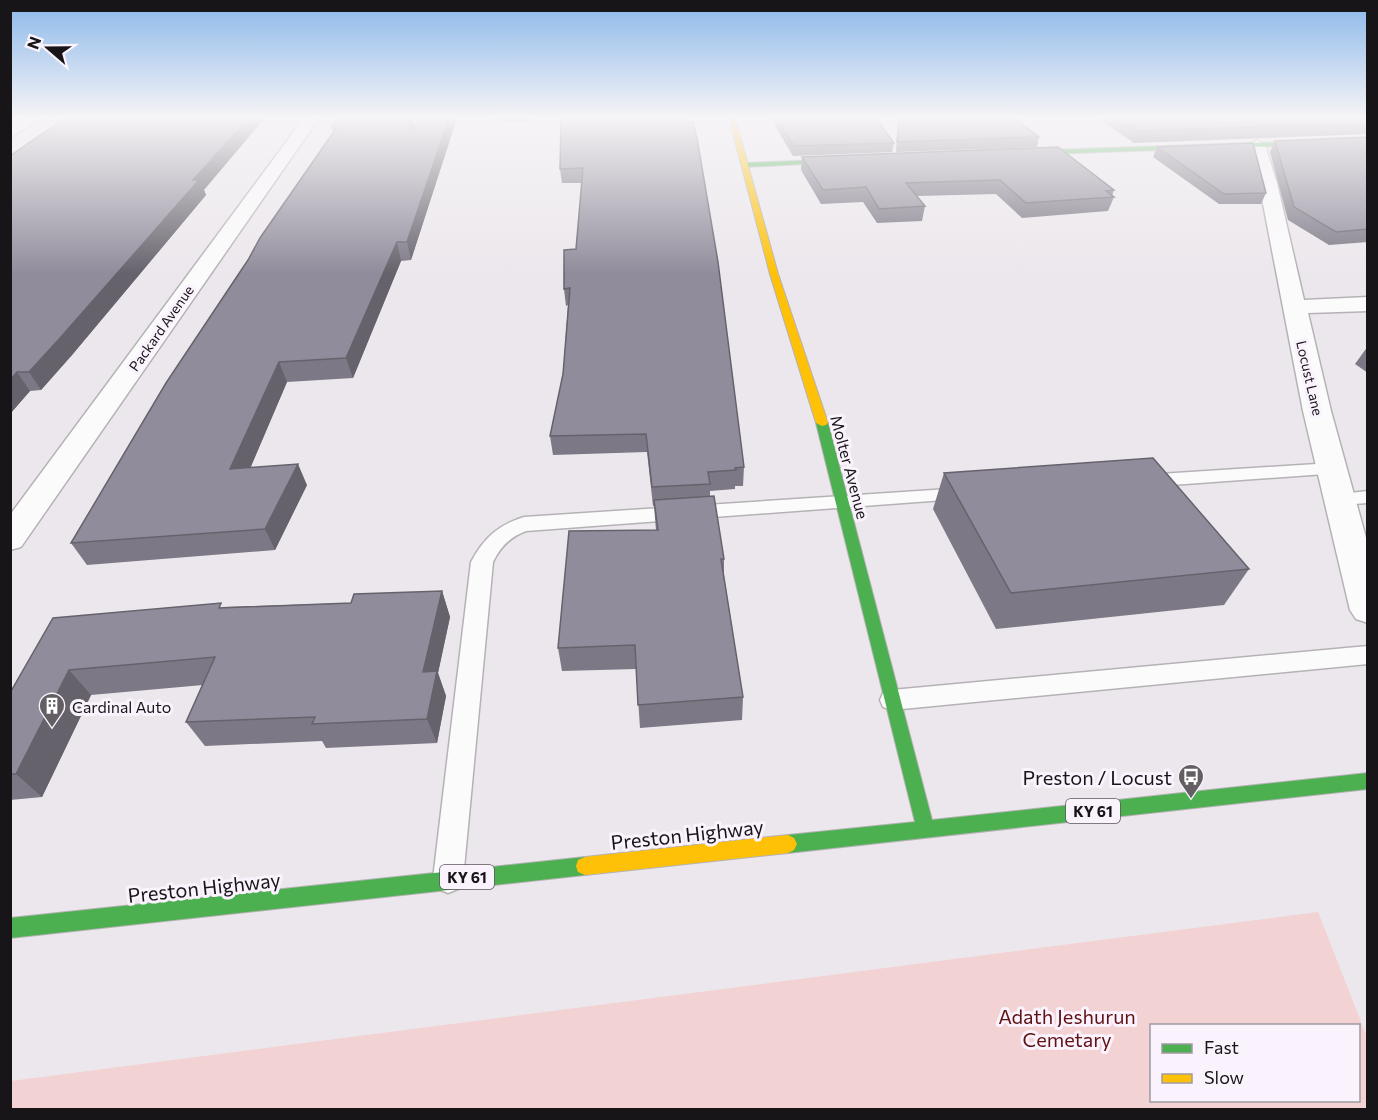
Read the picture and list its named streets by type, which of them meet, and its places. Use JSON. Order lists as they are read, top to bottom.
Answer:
{
  "streets": {
    "street": [
      "Packard Avenue",
      "Locust Lane",
      "Molter Avenue",
      "KY 61",
      "Preston Highway"
    ]
  },
  "crossings": [
    ["Molter Avenue", "Preston Highway"]
  ],
  "parks": ["Adath Jeshurun Cemetary"],
  "places": {
    "building": ["Cardinal Auto"],
    "bus stop": ["Preston / Locust"]
  },
  "legend": ["Fast", "Slow"],
  "north": "left"
}
